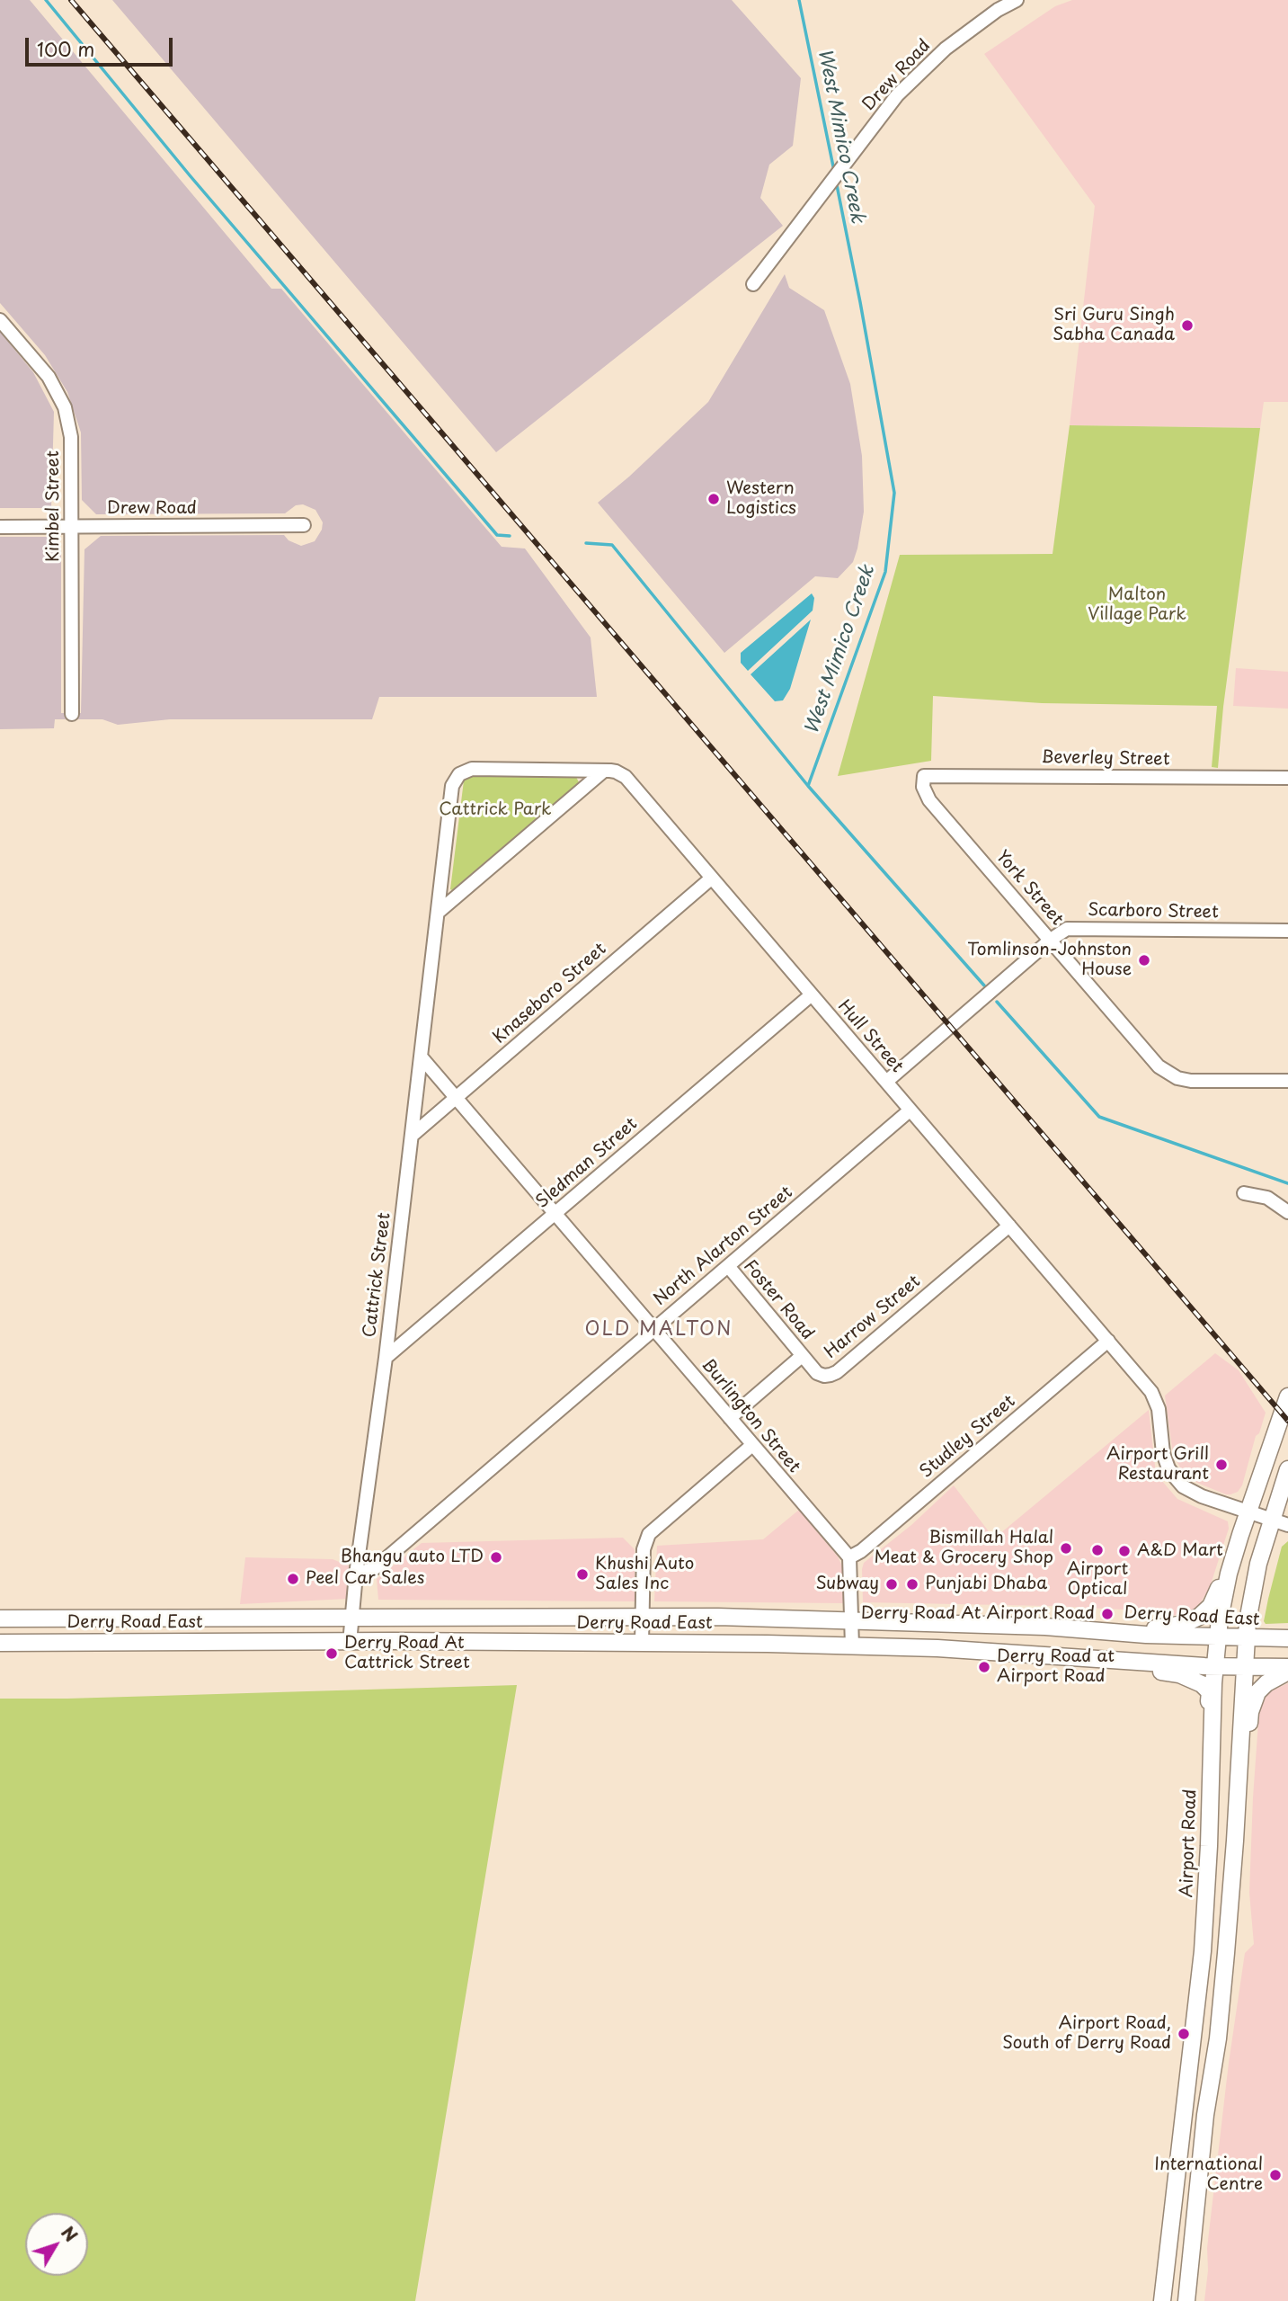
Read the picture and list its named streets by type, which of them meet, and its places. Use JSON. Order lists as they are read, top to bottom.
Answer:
{
  "streets": {
    "main road": ["Derry Road East", "Airport Road"],
    "street": [
      "Drew Road",
      "Kimbel Street",
      "Beverley Street",
      "York Street",
      "Scarboro Street",
      "Knaseboro Street",
      "Hull Street",
      "Sledman Street",
      "North Alarton Street",
      "Cattrick Street",
      "Foster Road",
      "Harrow Street",
      "Burlington Street",
      "Studley Street"
    ]
  },
  "crossings": [
    ["Drew Road", "Kimbel Street"],
    ["Beverley Street", "York Street"],
    ["York Street", "Scarboro Street"],
    ["Scarboro Street", "Hull Street"],
    ["Knaseboro Street", "Hull Street"],
    ["Knaseboro Street", "Cattrick Street"],
    ["Knaseboro Street", "Burlington Street"],
    ["Hull Street", "Sledman Street"],
    ["Hull Street", "North Alarton Street"],
    ["Hull Street", "Cattrick Street"],
    ["Hull Street", "Harrow Street"],
    ["Hull Street", "Studley Street"],
    ["Hull Street", "Airport Road"],
    ["Sledman Street", "Cattrick Street"],
    ["Sledman Street", "Burlington Street"],
    ["North Alarton Street", "Cattrick Street"],
    ["North Alarton Street", "Foster Road"],
    ["North Alarton Street", "Burlington Street"],
    ["Cattrick Street", "Burlington Street"],
    ["Cattrick Street", "Derry Road East"],
    ["Foster Road", "Harrow Street"],
    ["Harrow Street", "Burlington Street"],
    ["Burlington Street", "Studley Street"],
    ["Derry Road East", "Airport Road"]
  ],
  "districts": ["OLD MALTON"],
  "water": ["West Mimico Creek"],
  "parks": ["Malton Village Park", "Cattrick Park"],
  "places": [
    "Sri Guru Singh Sabha Canada",
    "Western Logistics",
    "Tomlinson-Johnston House",
    "Airport Grill Restaurant",
    "Bismillah Halal Meat & Grocery Shop",
    "Airport Optical",
    "A&D Mart",
    "Bhangu auto LTD",
    "Khushi Auto Sales Inc",
    "Peel Car Sales",
    "Subway",
    "Punjabi Dhaba",
    "Derry Road At Airport Road",
    "Derry Road At Cattrick Street",
    "Derry Road at Airport Road",
    "Airport Road, South of Derry Road",
    "International Centre"
  ],
  "scale_bar": "100 m",
  "north": "top right"
}
